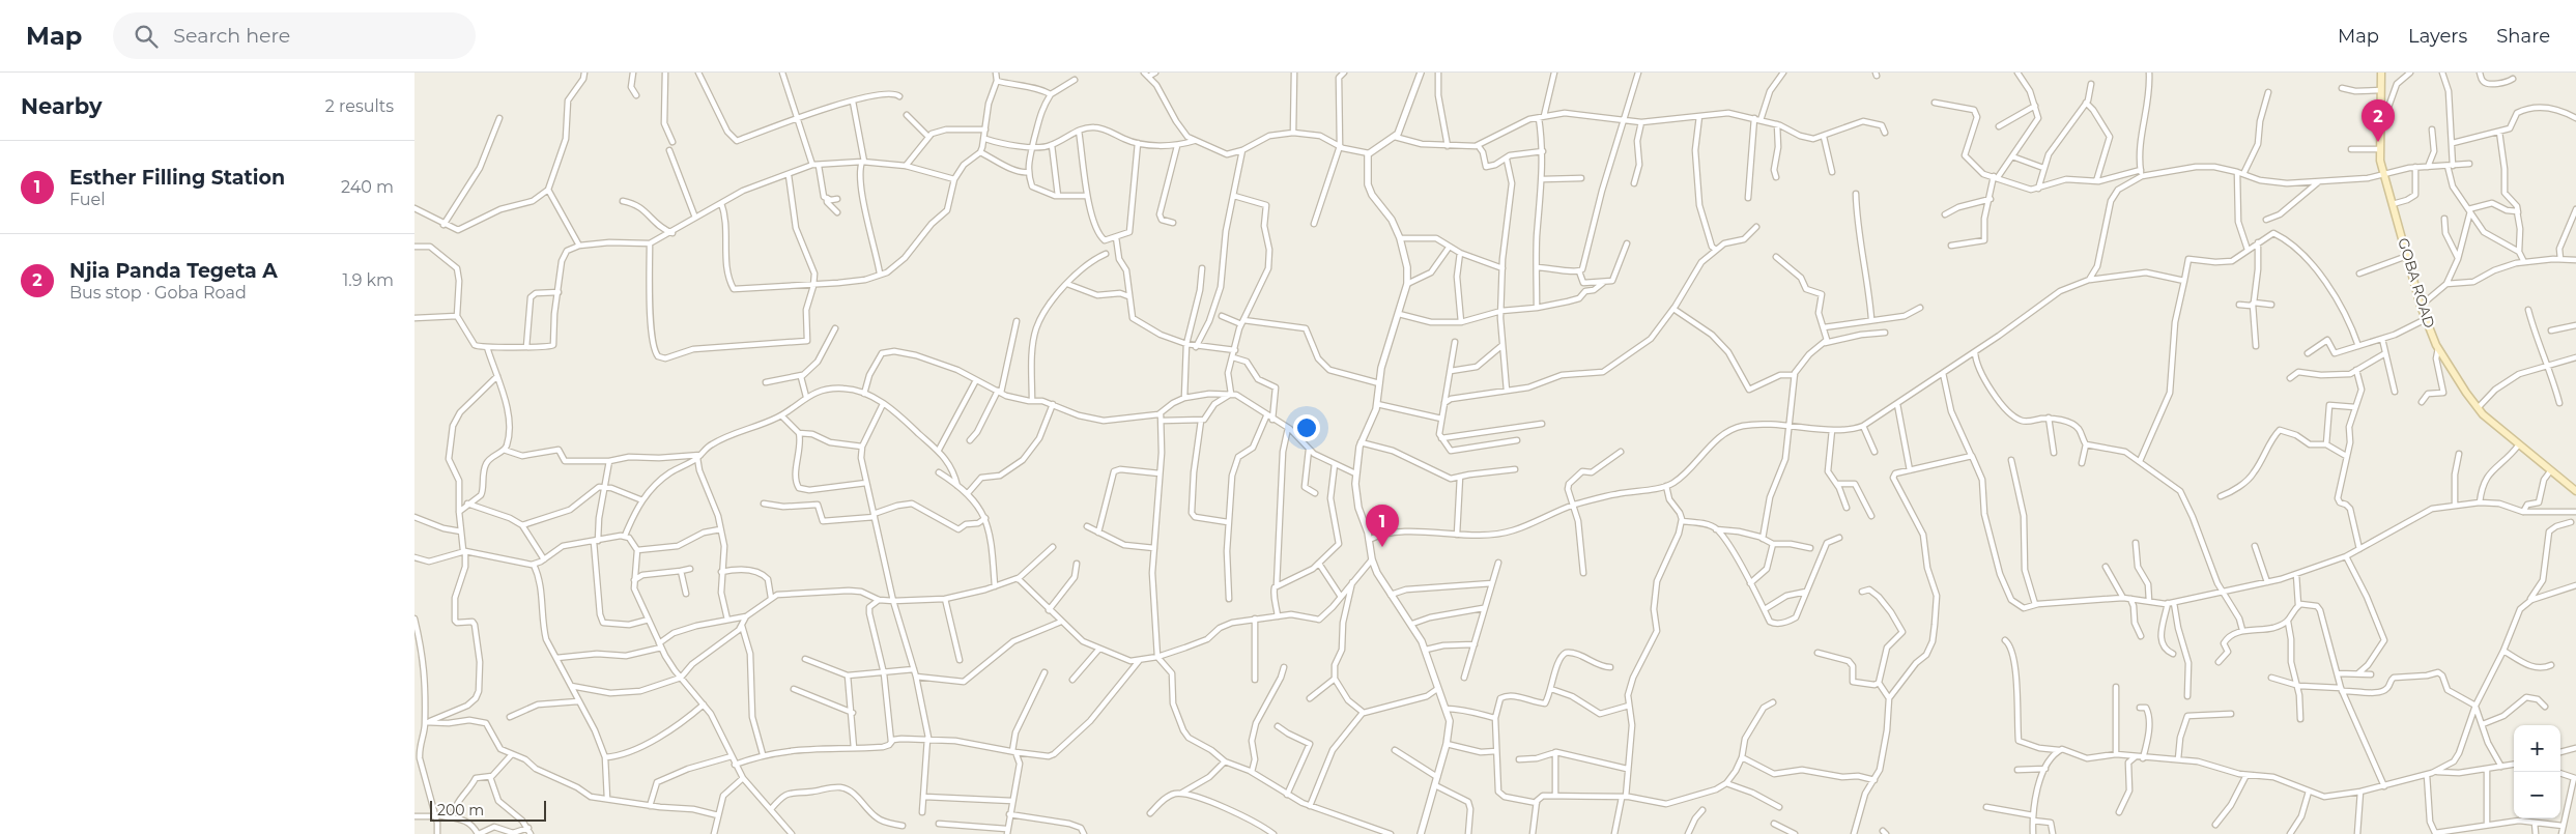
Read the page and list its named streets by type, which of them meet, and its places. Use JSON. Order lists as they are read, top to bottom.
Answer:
{
  "streets": {
    "main road": ["GOBA ROAD"]
  },
  "scale_bar": "200 m",
  "page": {
    "header": "Map",
    "search": "Search here",
    "nav": ["Map", "Layers", "Share"],
    "heading": ["Nearby", "2 results"],
    "pins": ["2", "1"],
    "list": [
      {
        "mark": "1",
        "name": "Esther Filling Station",
        "note": "Fuel",
        "value": "240 m"
      },
      {
        "mark": "2",
        "name": "Njia Panda Tegeta A",
        "note": "Bus stop · Goba Road",
        "value": "1.9 km"
      }
    ],
    "map_buttons": ["+", "−"],
    "scale": "200 m"
  }
}
